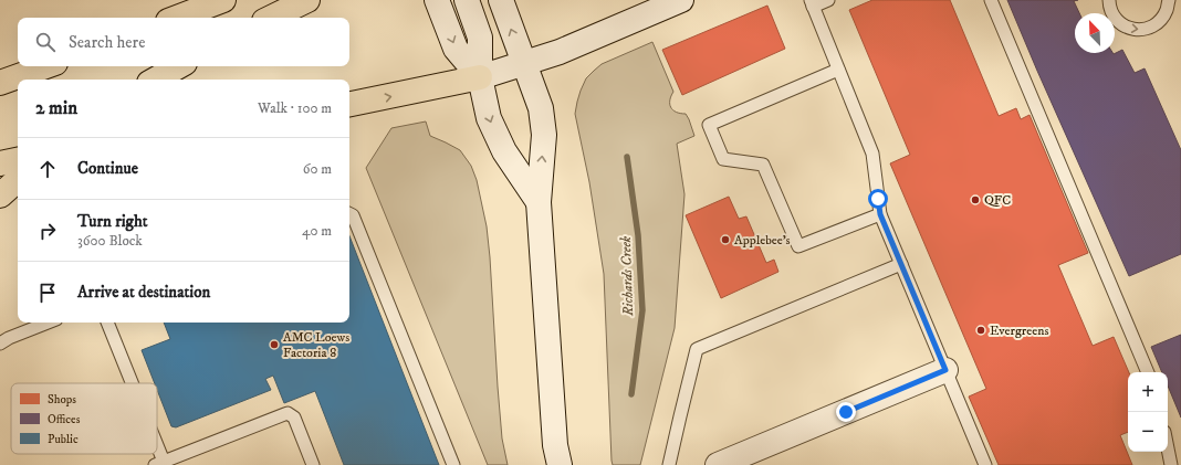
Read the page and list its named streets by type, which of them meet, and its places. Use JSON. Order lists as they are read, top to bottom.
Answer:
{
  "water": ["Richards Creek"],
  "places": [
    "QFC",
    "Applebee's",
    "Evergreens",
    "AMC Loews Factoria 8"
  ],
  "legend": ["Shops", "Offices", "Public"],
  "north": "top left",
  "page": {
    "search": "Search here",
    "heading": ["2 min", "Walk · 100 m"],
    "list": [
      ["Continue", "60 m"],
      ["Turn right", "3600 Block", "40 m"],
      "Arrive at destination"
    ],
    "map_buttons": ["+", "−"]
  }
}
